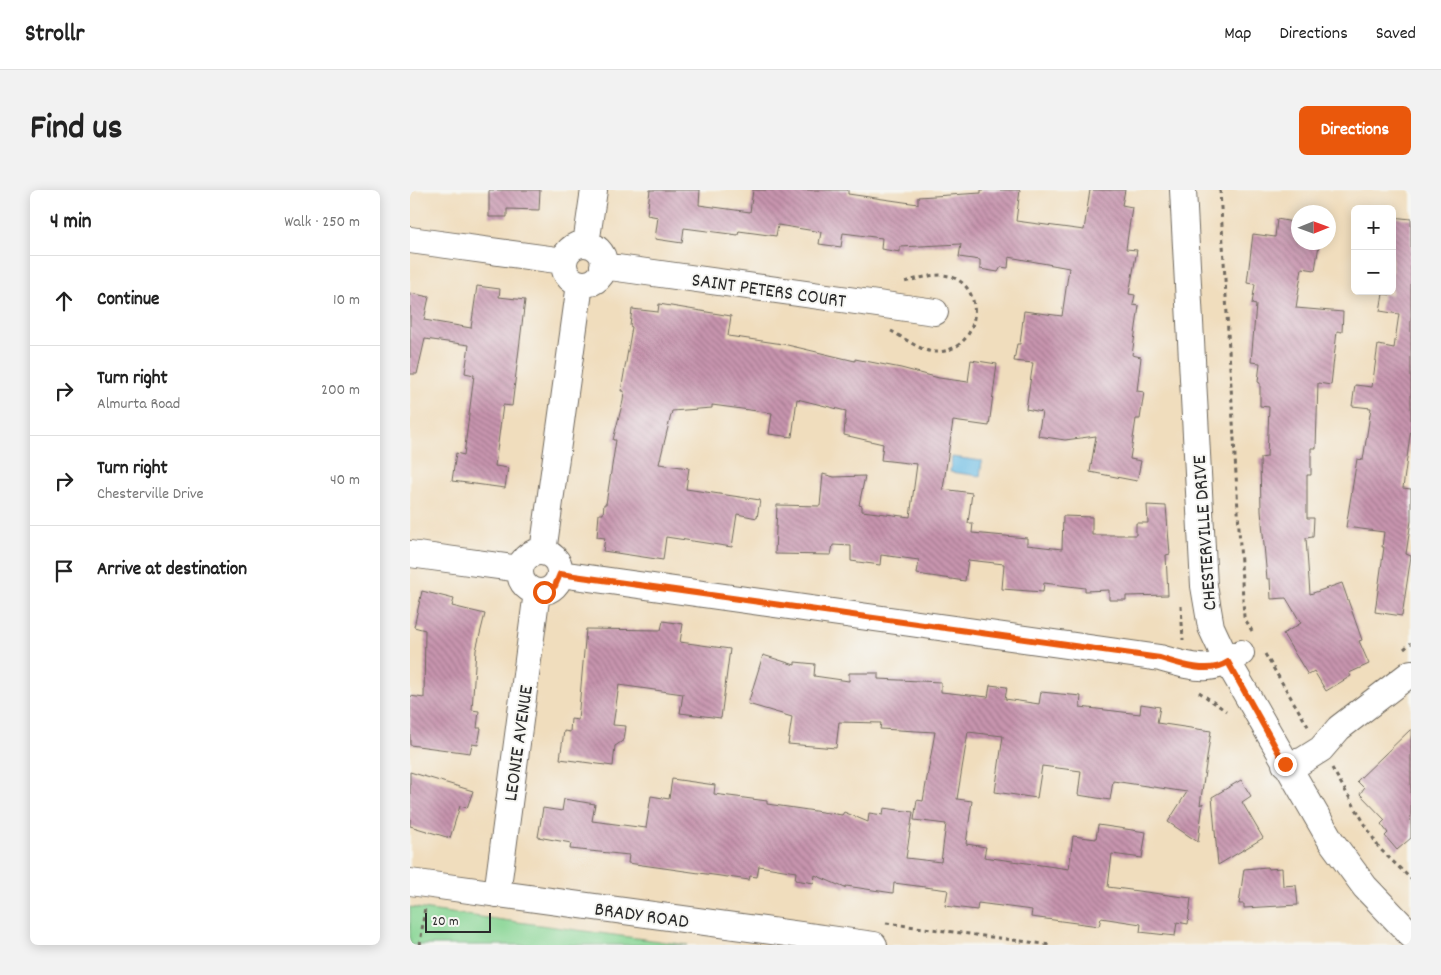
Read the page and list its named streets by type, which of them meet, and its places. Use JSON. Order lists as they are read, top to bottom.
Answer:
{
  "streets": {
    "street": [
      "SAINT PETERS COURT",
      "CHESTERVILLE DRIVE",
      "LEONIE AVENUE",
      "BRADY ROAD"
    ]
  },
  "crossings": [
    ["LEONIE AVENUE", "BRADY ROAD"]
  ],
  "scale_bar": "20 m",
  "north": "right",
  "page": {
    "header": "Strollr",
    "nav": ["Map", "Directions", "Saved"],
    "title": "Find us",
    "buttons": "Directions",
    "heading": ["4 min", "Walk · 250 m"],
    "map_buttons": ["+", "−"],
    "list": [
      ["Continue", "10 m"],
      ["Turn right", "Almurta Road", "200 m"],
      ["Turn right", "Chesterville Drive", "40 m"],
      "Arrive at destination"
    ],
    "scale": "20 m"
  }
}
